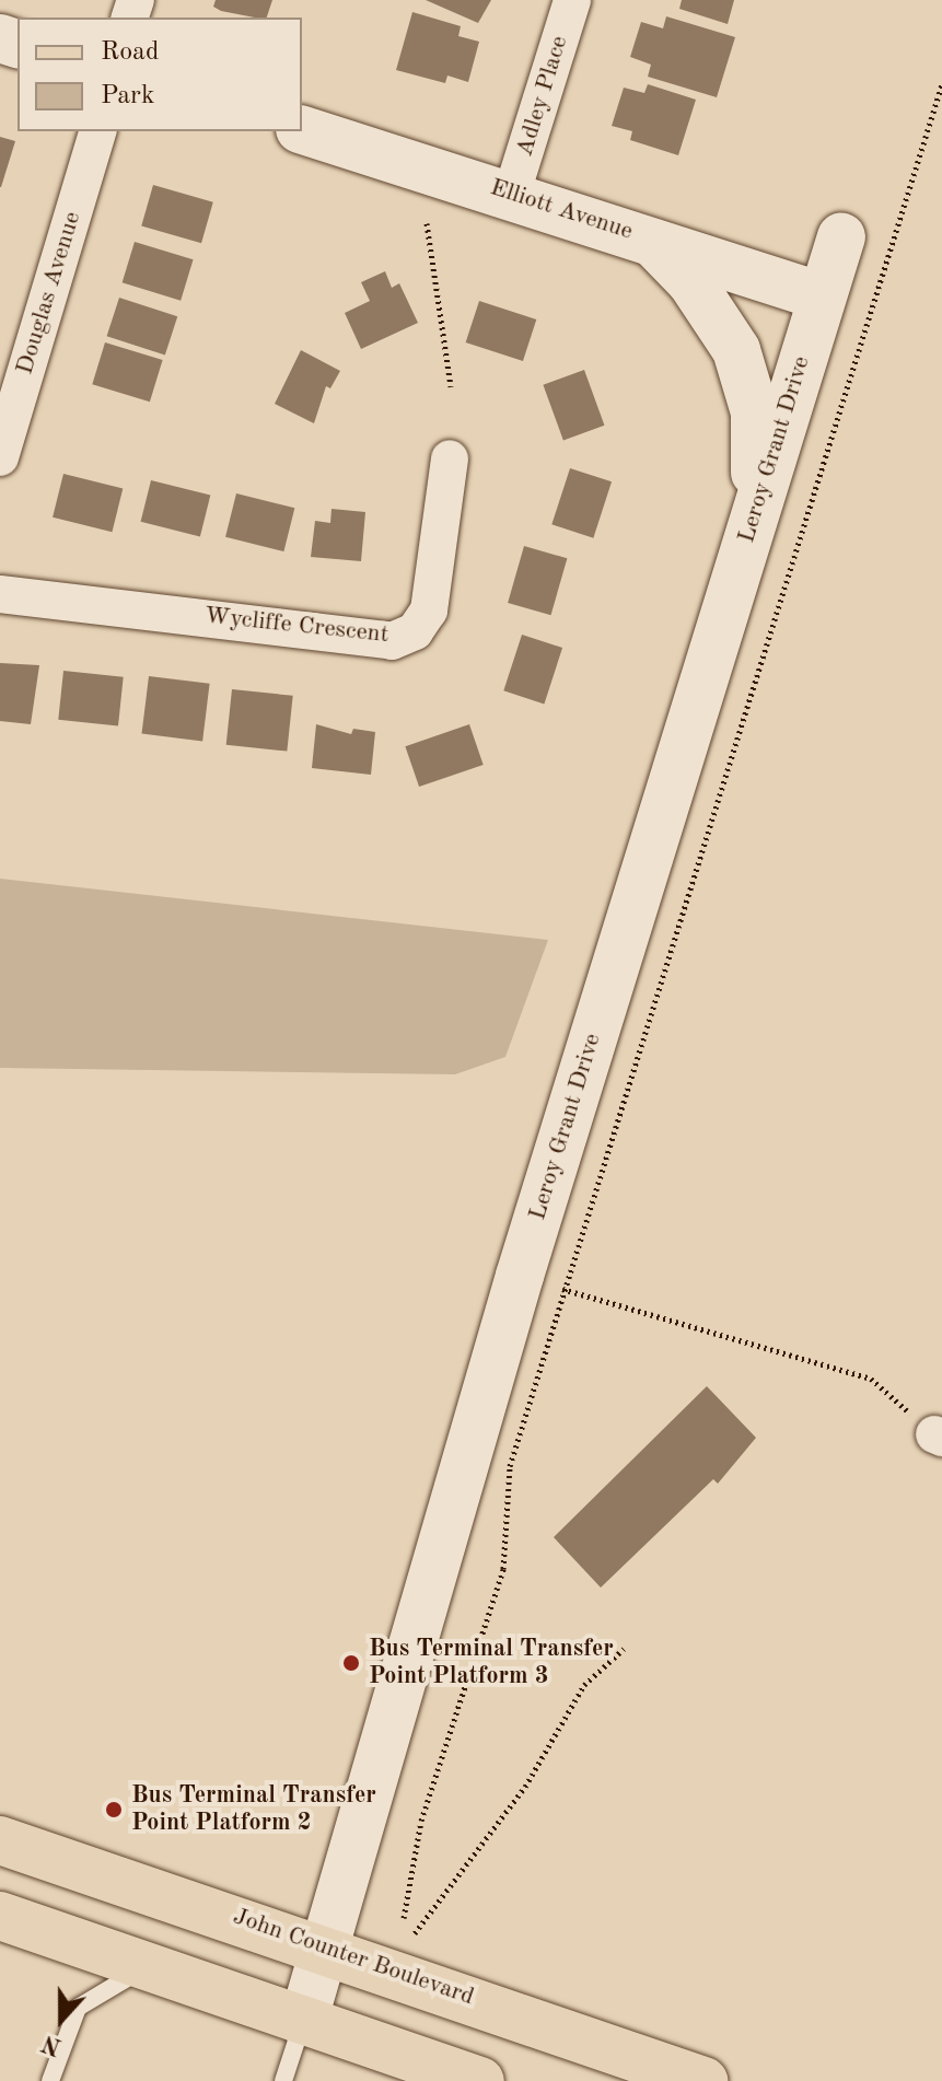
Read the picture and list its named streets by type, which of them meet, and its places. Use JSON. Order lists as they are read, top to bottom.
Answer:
{
  "streets": {
    "main road": ["John Counter Boulevard"],
    "street": [
      "Adley Place",
      "Elliott Avenue",
      "Douglas Avenue",
      "Leroy Grant Drive",
      "Wycliffe Crescent"
    ]
  },
  "crossings": [
    ["Adley Place", "Elliott Avenue"],
    ["Elliott Avenue", "Leroy Grant Drive"],
    ["Leroy Grant Drive", "John Counter Boulevard"]
  ],
  "places": ["Bus Terminal Transfer Point Platform 3", "Bus Terminal Transfer Point Platform 2"],
  "legend": ["Road", "Park"],
  "north": "bottom"
}
